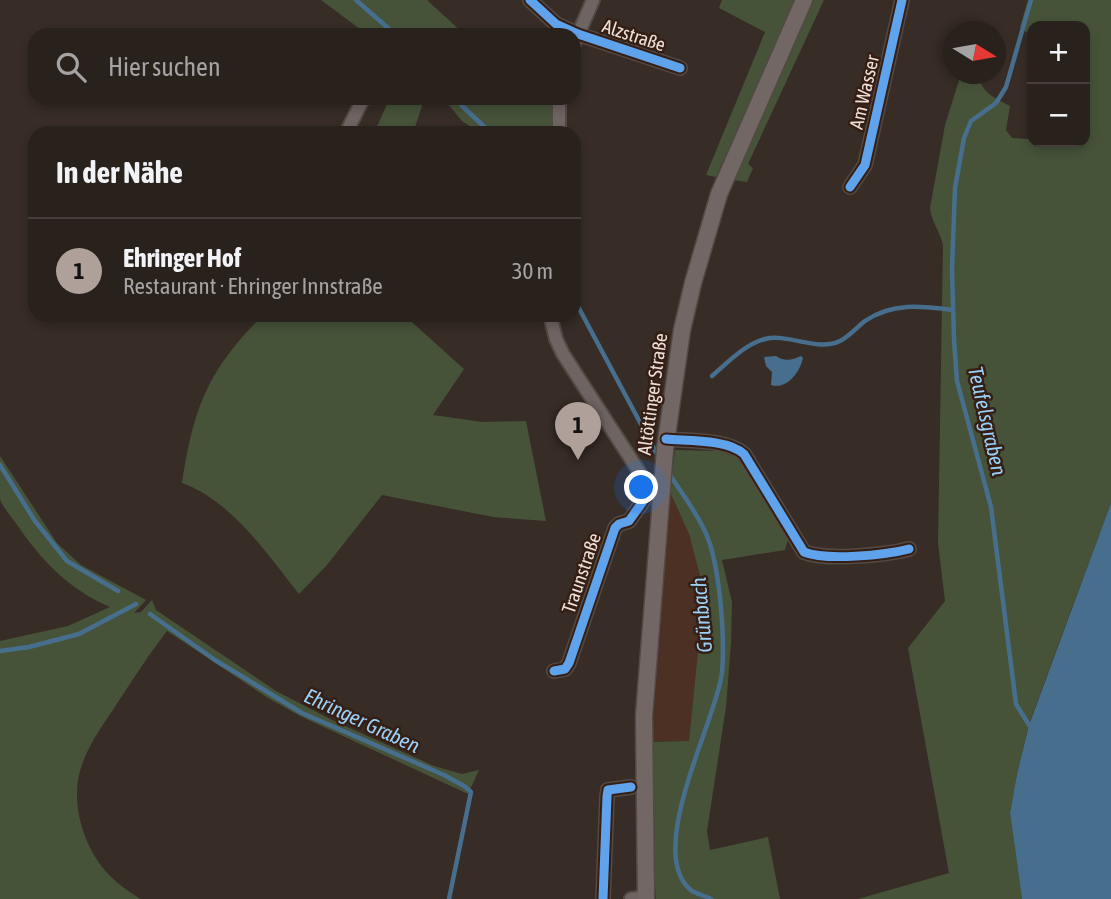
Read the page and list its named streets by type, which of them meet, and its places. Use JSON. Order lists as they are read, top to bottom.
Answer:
{
  "streets": {
    "main road": ["Altöttinger Straße"],
    "street": ["Alzstraße", "Am Wasser", "Traunstraße"]
  },
  "crossings": [
    ["Altöttinger Straße", "Traunstraße"]
  ],
  "water": ["Teufelsgraben", "Grünbach", "Ehringer Graben"],
  "north": "right",
  "page": {
    "map_buttons": ["+", "−"],
    "search": "Hier suchen",
    "heading": "In der Nähe",
    "list": [
      {
        "mark": "1",
        "name": "Ehringer Hof",
        "note": "Restaurant · Ehringer Innstraße",
        "value": "30 m"
      }
    ],
    "pins": "1"
  }
}
